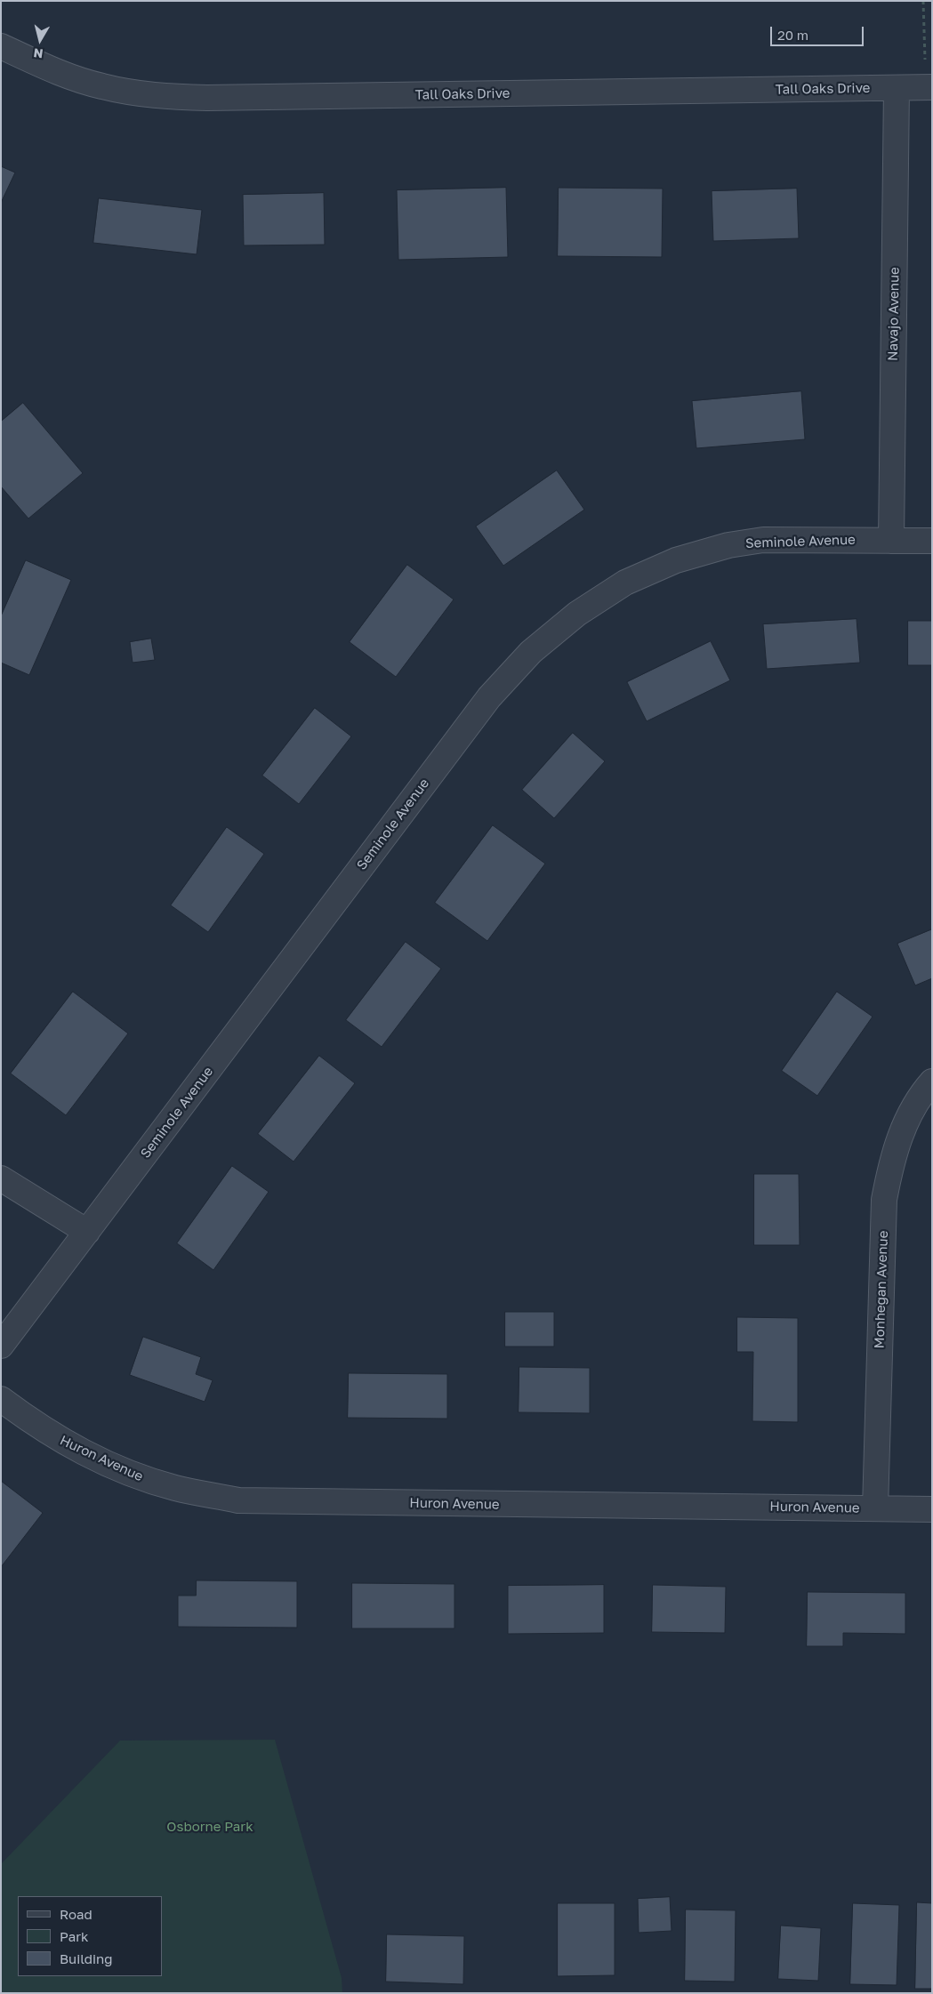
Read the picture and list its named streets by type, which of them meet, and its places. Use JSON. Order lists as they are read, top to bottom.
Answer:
{
  "streets": {
    "street": [
      "Tall Oaks Drive",
      "Navajo Avenue",
      "Seminole Avenue",
      "Monhegan Avenue",
      "Huron Avenue"
    ]
  },
  "crossings": [
    ["Tall Oaks Drive", "Navajo Avenue"],
    ["Navajo Avenue", "Seminole Avenue"],
    ["Monhegan Avenue", "Huron Avenue"]
  ],
  "parks": ["Osborne Park"],
  "legend": ["Road", "Park", "Building"],
  "scale_bar": "20 m",
  "north": "bottom"
}
